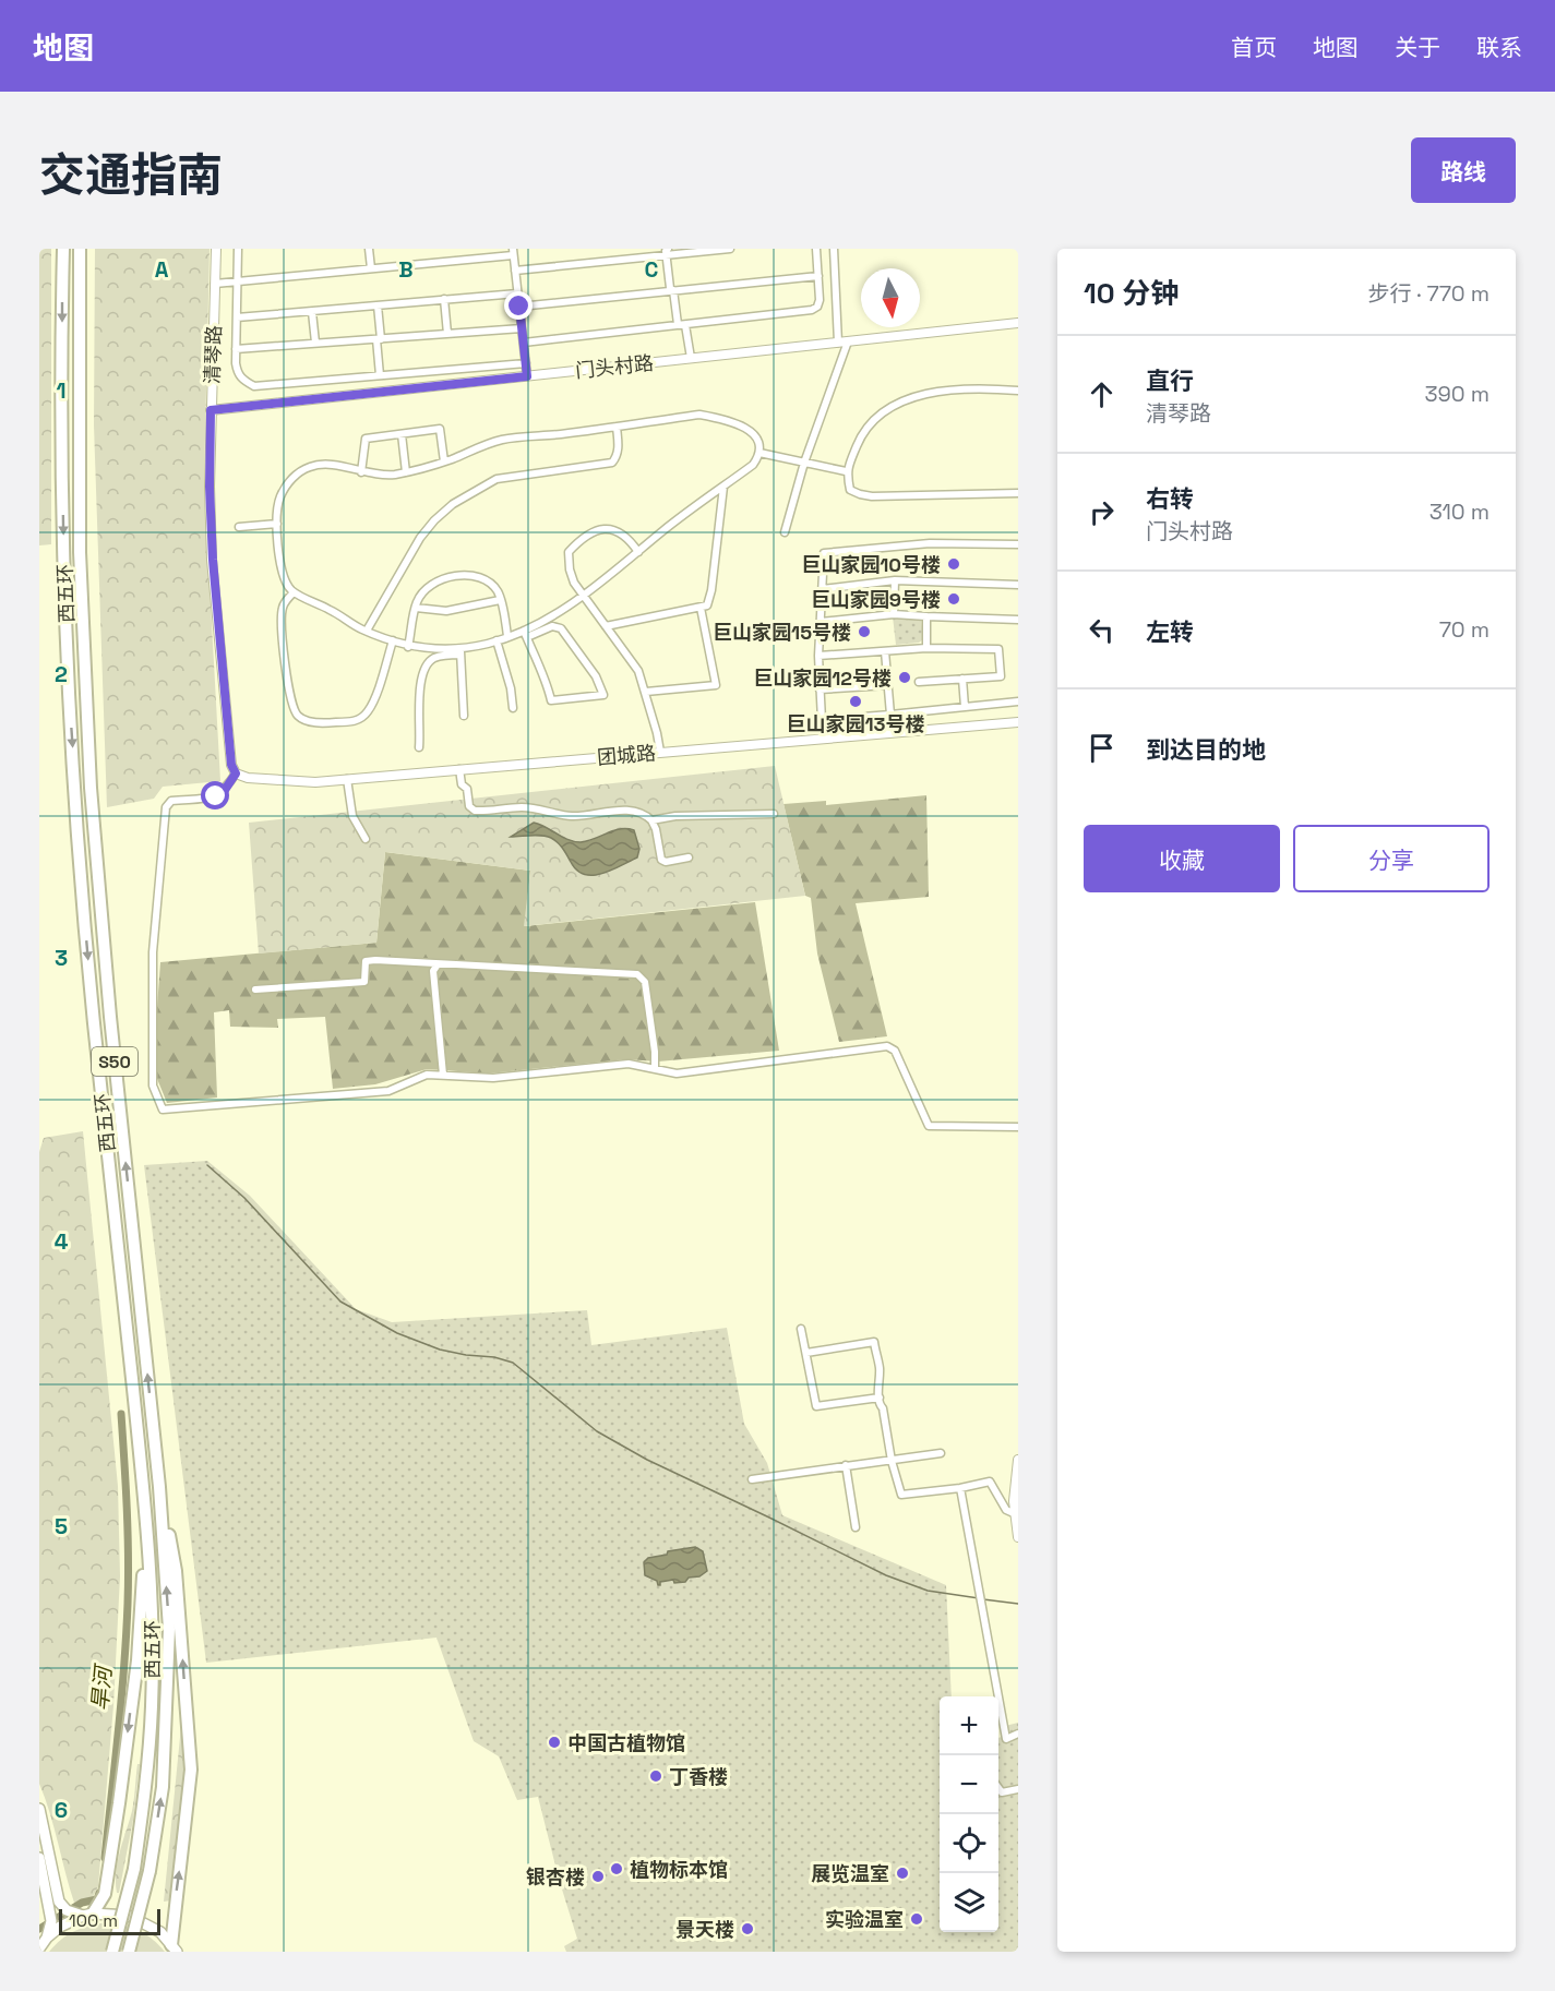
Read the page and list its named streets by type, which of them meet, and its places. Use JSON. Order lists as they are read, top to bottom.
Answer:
{
  "streets": {
    "highway": ["西五环", "S50"],
    "street": ["清琴路", "门头村路", "团城路"]
  },
  "crossings": [
    ["清琴路", "门头村路"],
    ["清琴路", "团城路"]
  ],
  "water": ["旱河"],
  "places": [
    "巨山家园10号楼",
    "巨山家园9号楼",
    "巨山家园15号楼",
    "巨山家园12号楼",
    "巨山家园13号楼",
    "中国古植物馆",
    "丁香楼",
    "植物标本馆",
    "展览温室",
    "银杏楼",
    "实验温室",
    "景天楼"
  ],
  "scale_bar": "100 m",
  "north": "bottom",
  "page": {
    "header": "地图",
    "nav": [
      "首页",
      "地图",
      "关于",
      "联系"
    ],
    "title": "交通指南",
    "buttons": [
      "路线",
      ["收藏", "分享"]
    ],
    "heading": ["10 分钟", "步行 · 770 m"],
    "list": [
      ["直行", "清琴路", "390 m"],
      ["右转", "门头村路", "310 m"],
      ["左转", "70 m"],
      "到达目的地"
    ],
    "map_buttons": ["+", "−"],
    "scale": "100 m"
  },
  "grid": {
    "columns": ["A", "B", "C"],
    "rows": [
      "1",
      "2",
      "3",
      "4",
      "5",
      "6"
    ]
  }
}
